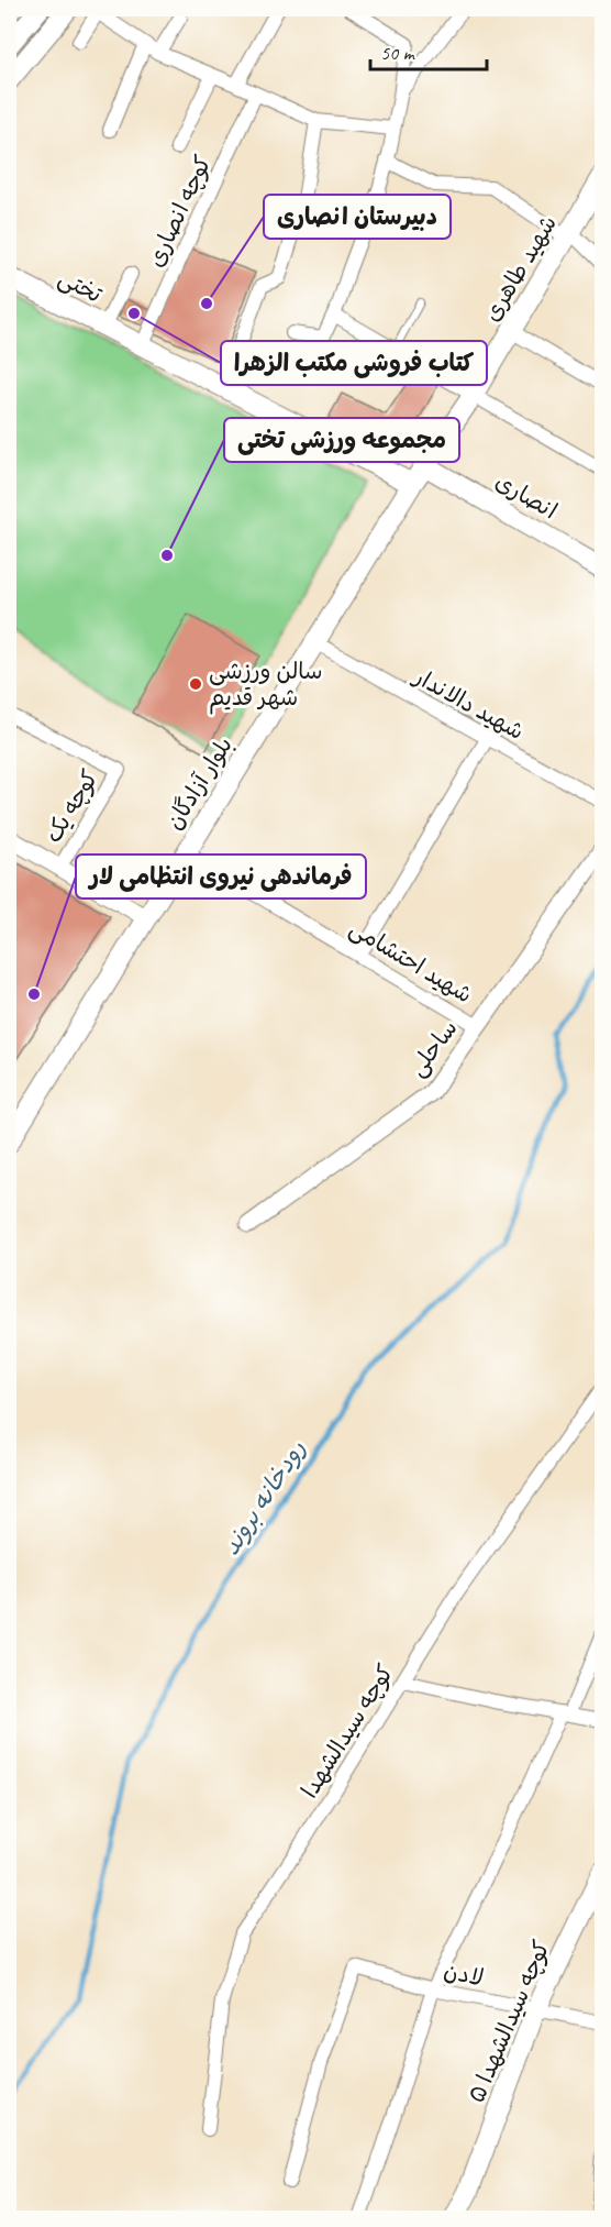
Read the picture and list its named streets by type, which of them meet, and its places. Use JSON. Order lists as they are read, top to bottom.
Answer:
{
  "streets": {
    "main road": [
      "شهید طاهری",
      "تختی",
      "انصاری",
      "بلوار آزادگان",
      "کوچه سیدالشهدا ۵"
    ],
    "street": [
      "کوچه انصاری",
      "شهید دالاندار",
      "کوچه یک",
      "شهید احتشامی",
      "ساحلی",
      "کوچه سیدالشهدا",
      "لادن"
    ]
  },
  "crossings": [
    ["کوچه انصاری", "تختی"],
    ["شهید طاهری", "تختی"],
    ["شهید طاهری", "انصاری"],
    ["شهید طاهری", "بلوار آزادگان"],
    ["تختی", "بلوار آزادگان"],
    ["شهید دالاندار", "بلوار آزادگان"],
    ["بلوار آزادگان", "شهید احتشامی"],
    ["شهید احتشامی", "ساحلی"],
    ["لادن", "کوچه سیدالشهدا ۵"]
  ],
  "water": ["رودخانه بروند"],
  "places": [
    "دبیرستان انصاری",
    "کتاب فروشی مکتب الزهرا",
    "مجموعه ورزشی تختی",
    "سالن ورزشی شهر قدیم",
    "فرماندهی نیروی انتظامی لار"
  ],
  "scale_bar": "50 m"
}
